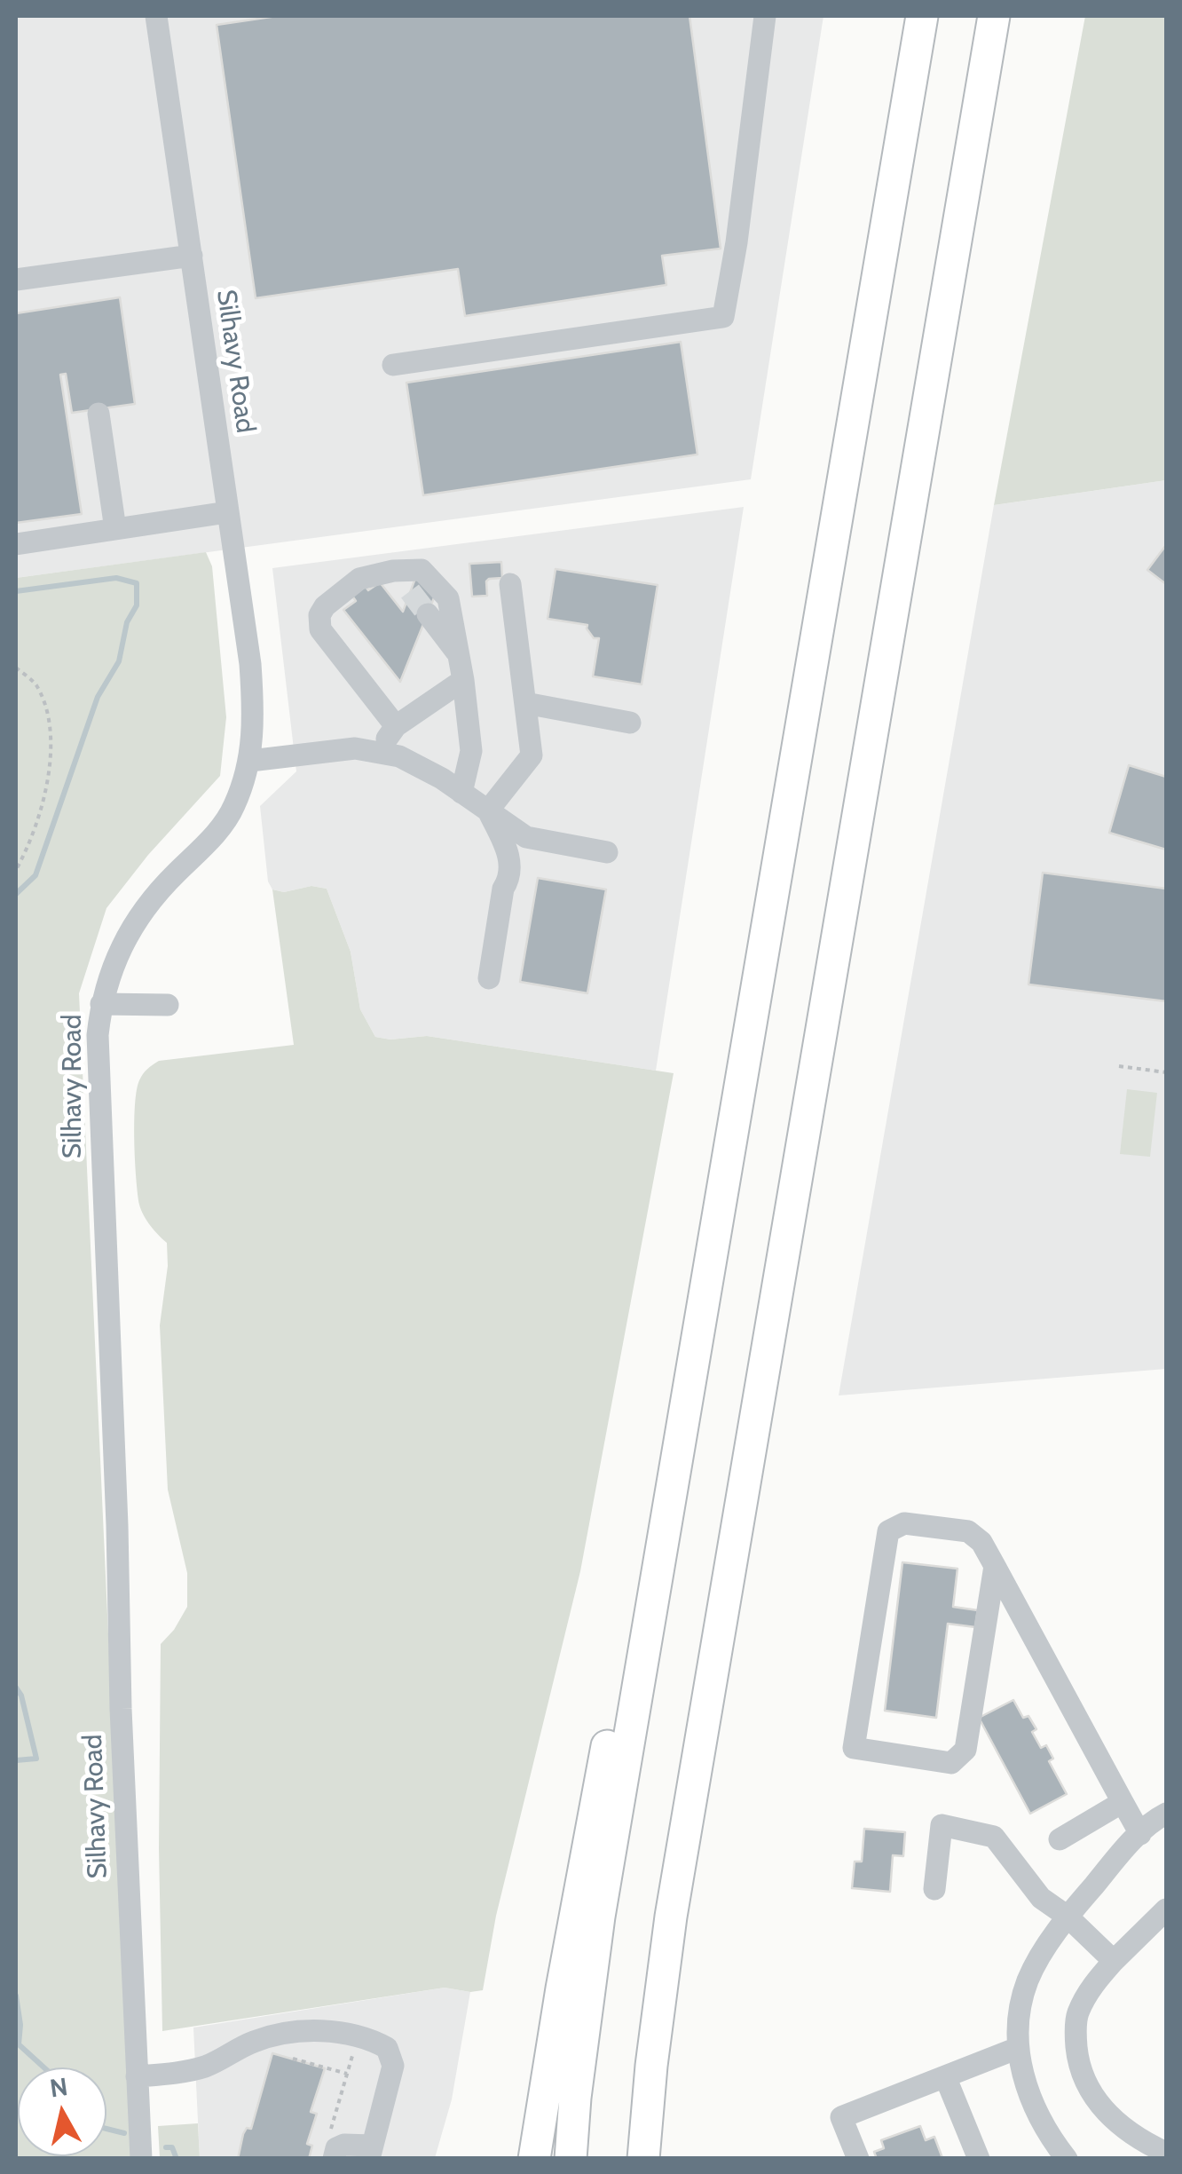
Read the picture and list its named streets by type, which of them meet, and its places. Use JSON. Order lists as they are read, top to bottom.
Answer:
{
  "streets": {
    "street": ["Silhavy Road"]
  },
  "north": "top"
}
